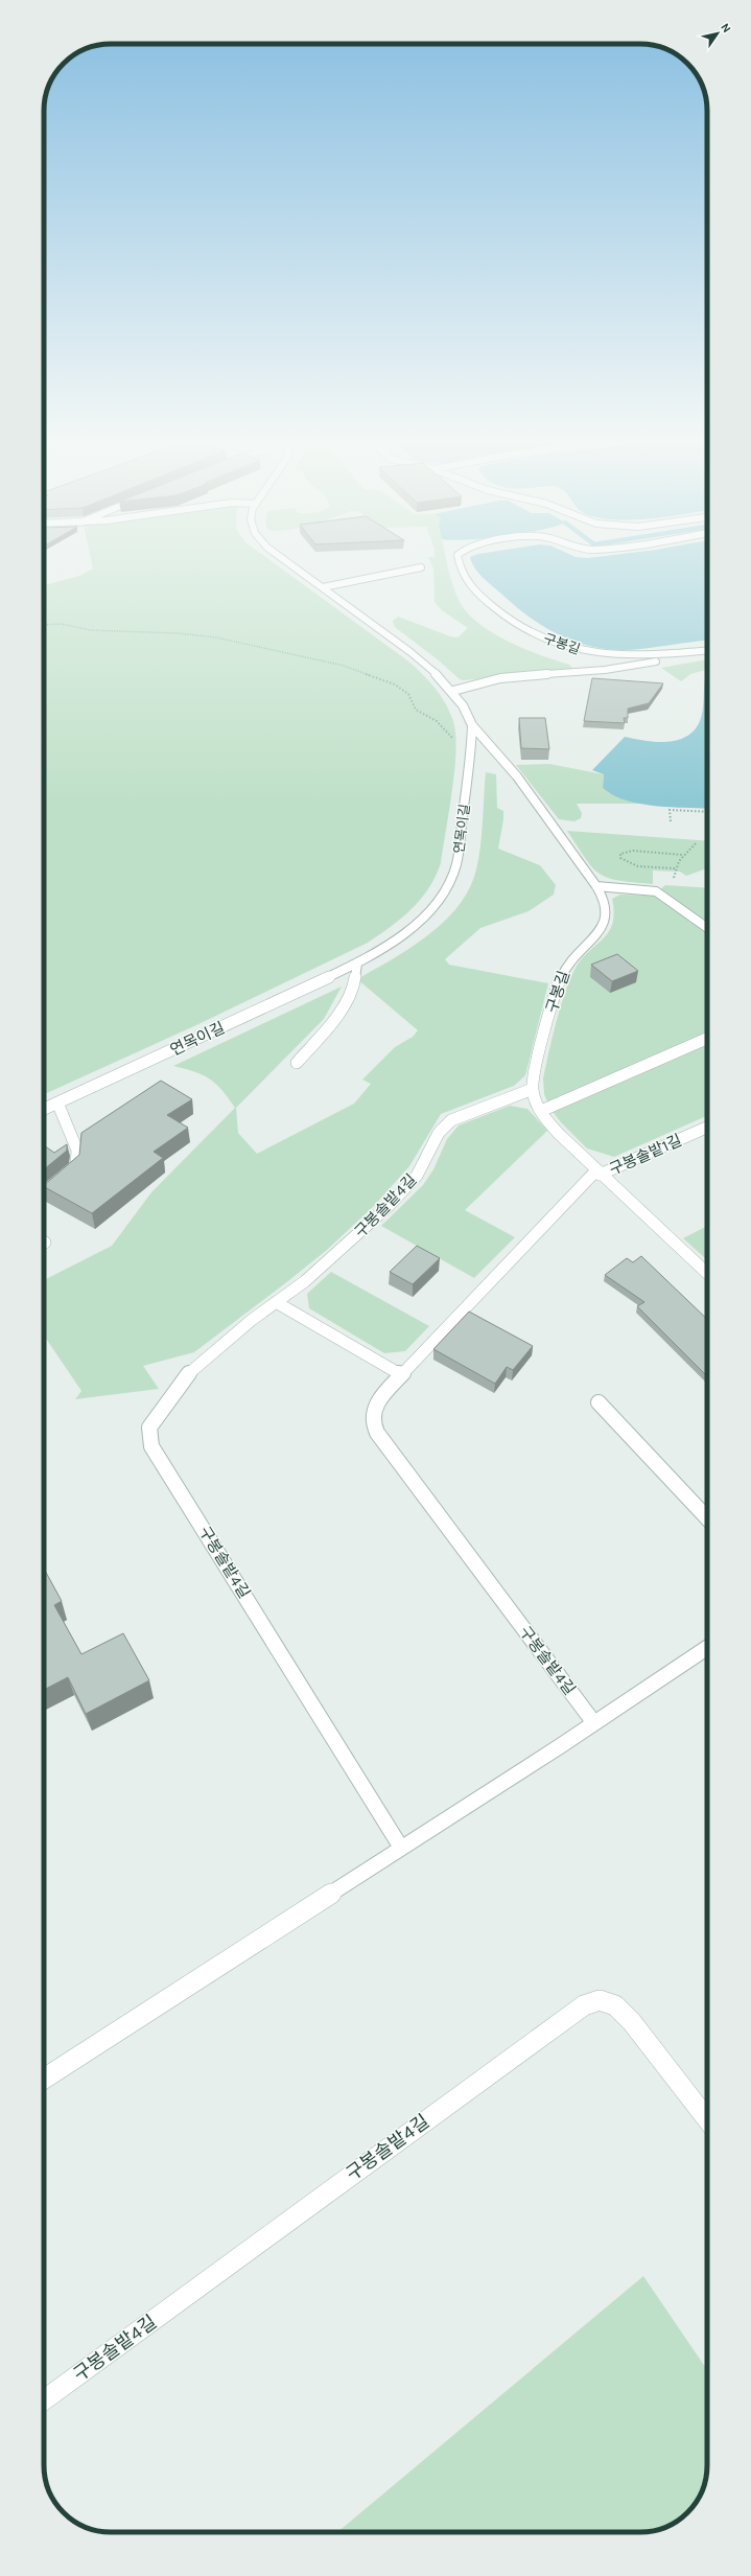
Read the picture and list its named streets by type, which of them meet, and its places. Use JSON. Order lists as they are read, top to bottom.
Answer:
{
  "streets": {
    "street": [
      "구봉길",
      "연목이길",
      "구봉솔밭1길",
      "구봉솔밭4길"
    ]
  },
  "crossings": [
    ["구봉길", "연목이길"],
    ["구봉길", "구봉솔밭4길"],
    ["구봉솔밭1길", "구봉솔밭4길"]
  ],
  "north": "top right"
}
